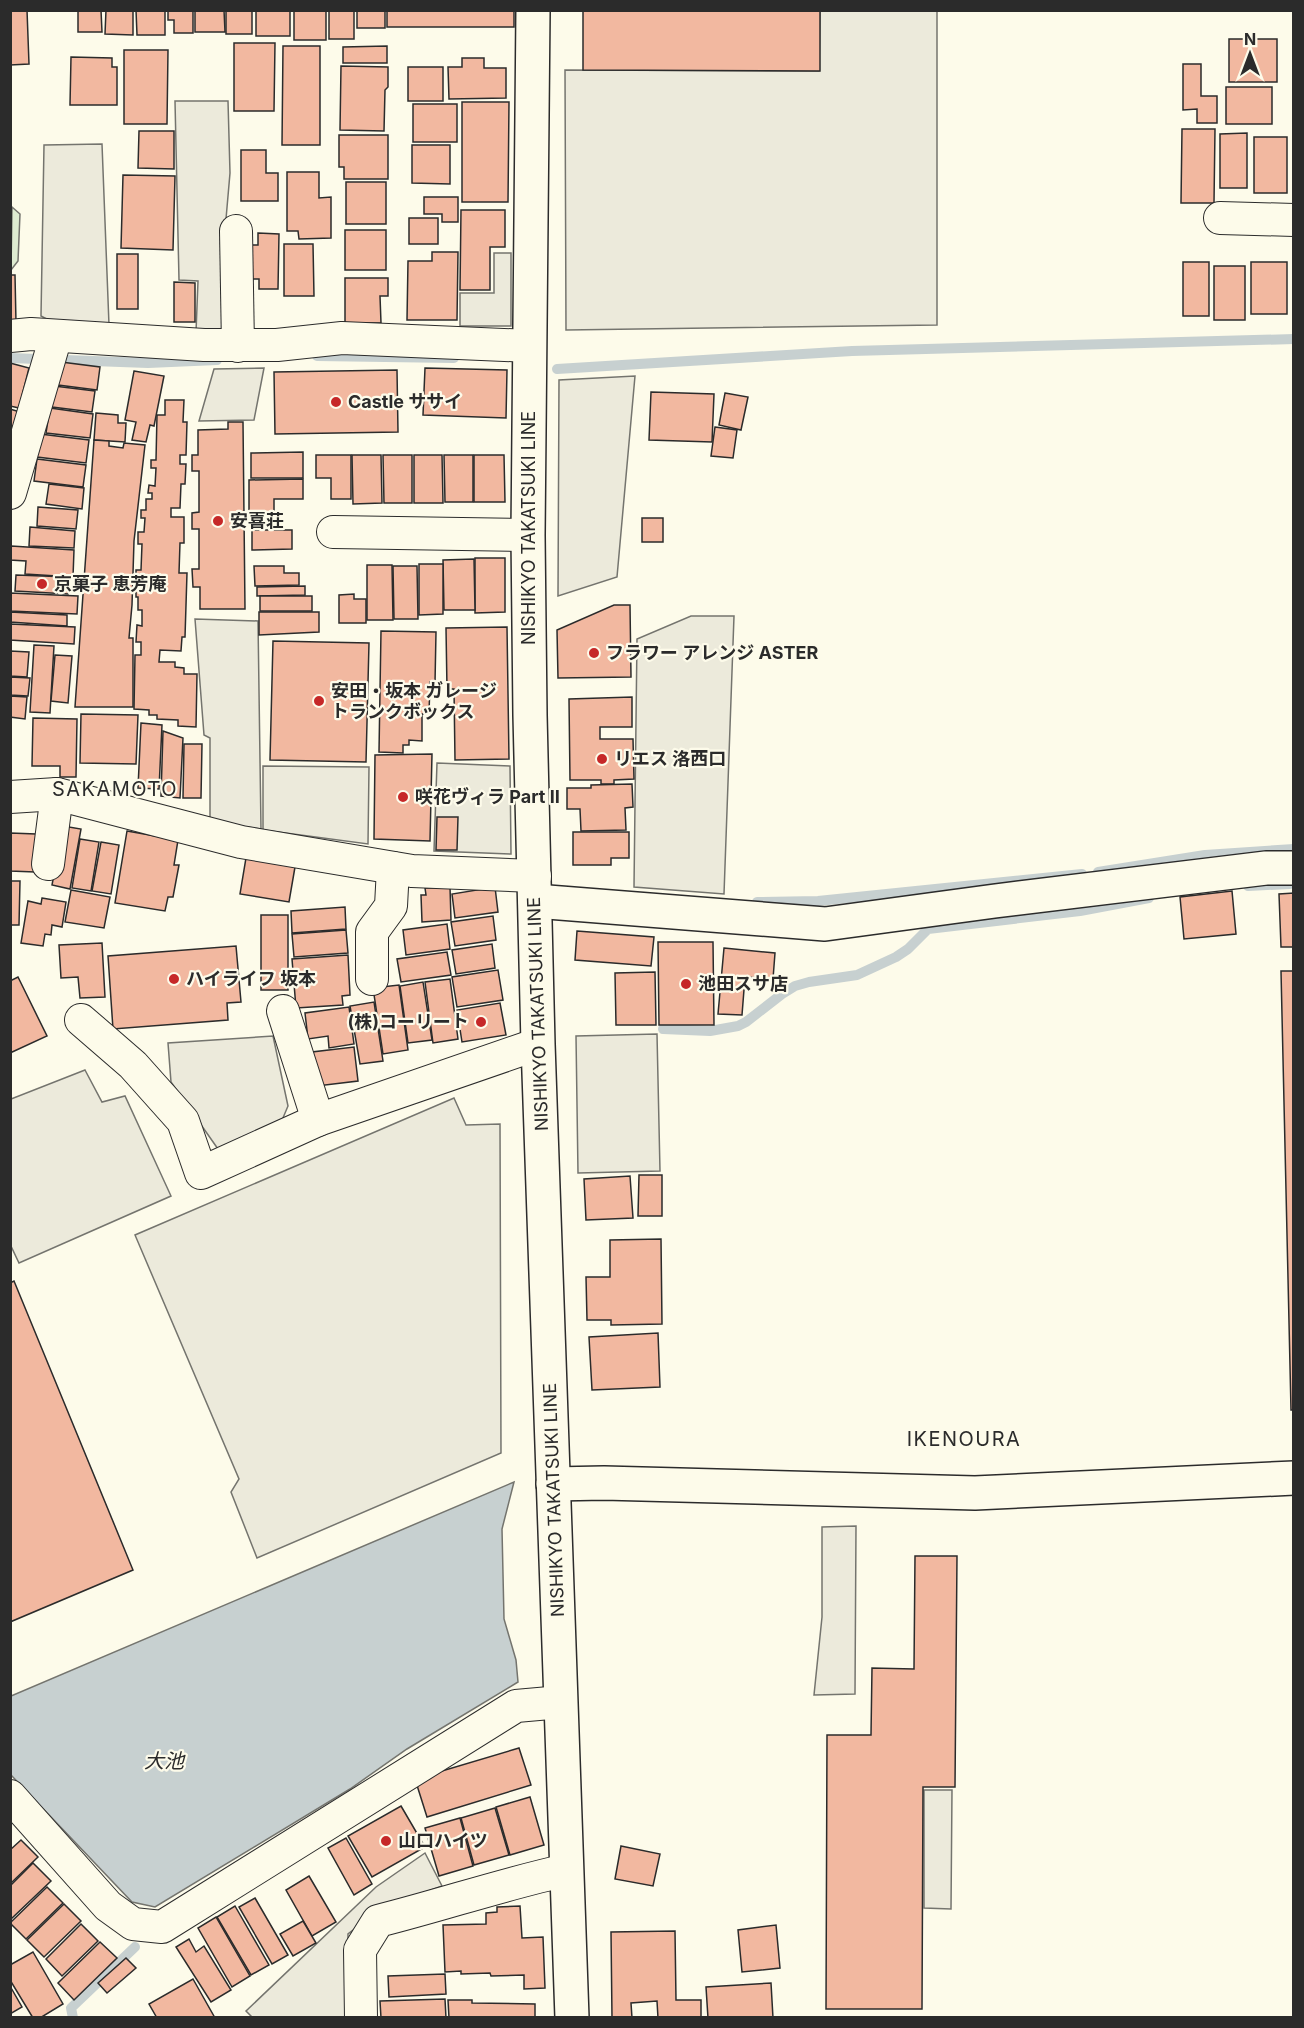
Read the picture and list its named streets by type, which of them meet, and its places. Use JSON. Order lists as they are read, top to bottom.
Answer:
{
  "streets": {
    "main road": ["NISHIKYO TAKATSUKI LINE"]
  },
  "districts": ["SAKAMOTO", "IKENOURA"],
  "water": ["大池"],
  "places": [
    "Castle ササイ",
    "安喜荘",
    "京菓子 恵芳庵",
    "フラワー アレンジ ASTER",
    "安田・坂本 ガレージ トランクボックス",
    "リエス 洛西口",
    "咲花ヴィラ Part Ⅱ",
    "ハイライフ 坂本",
    "池田スサ店",
    "(株)コーリート",
    "山口ハイツ"
  ],
  "north": "top"
}
